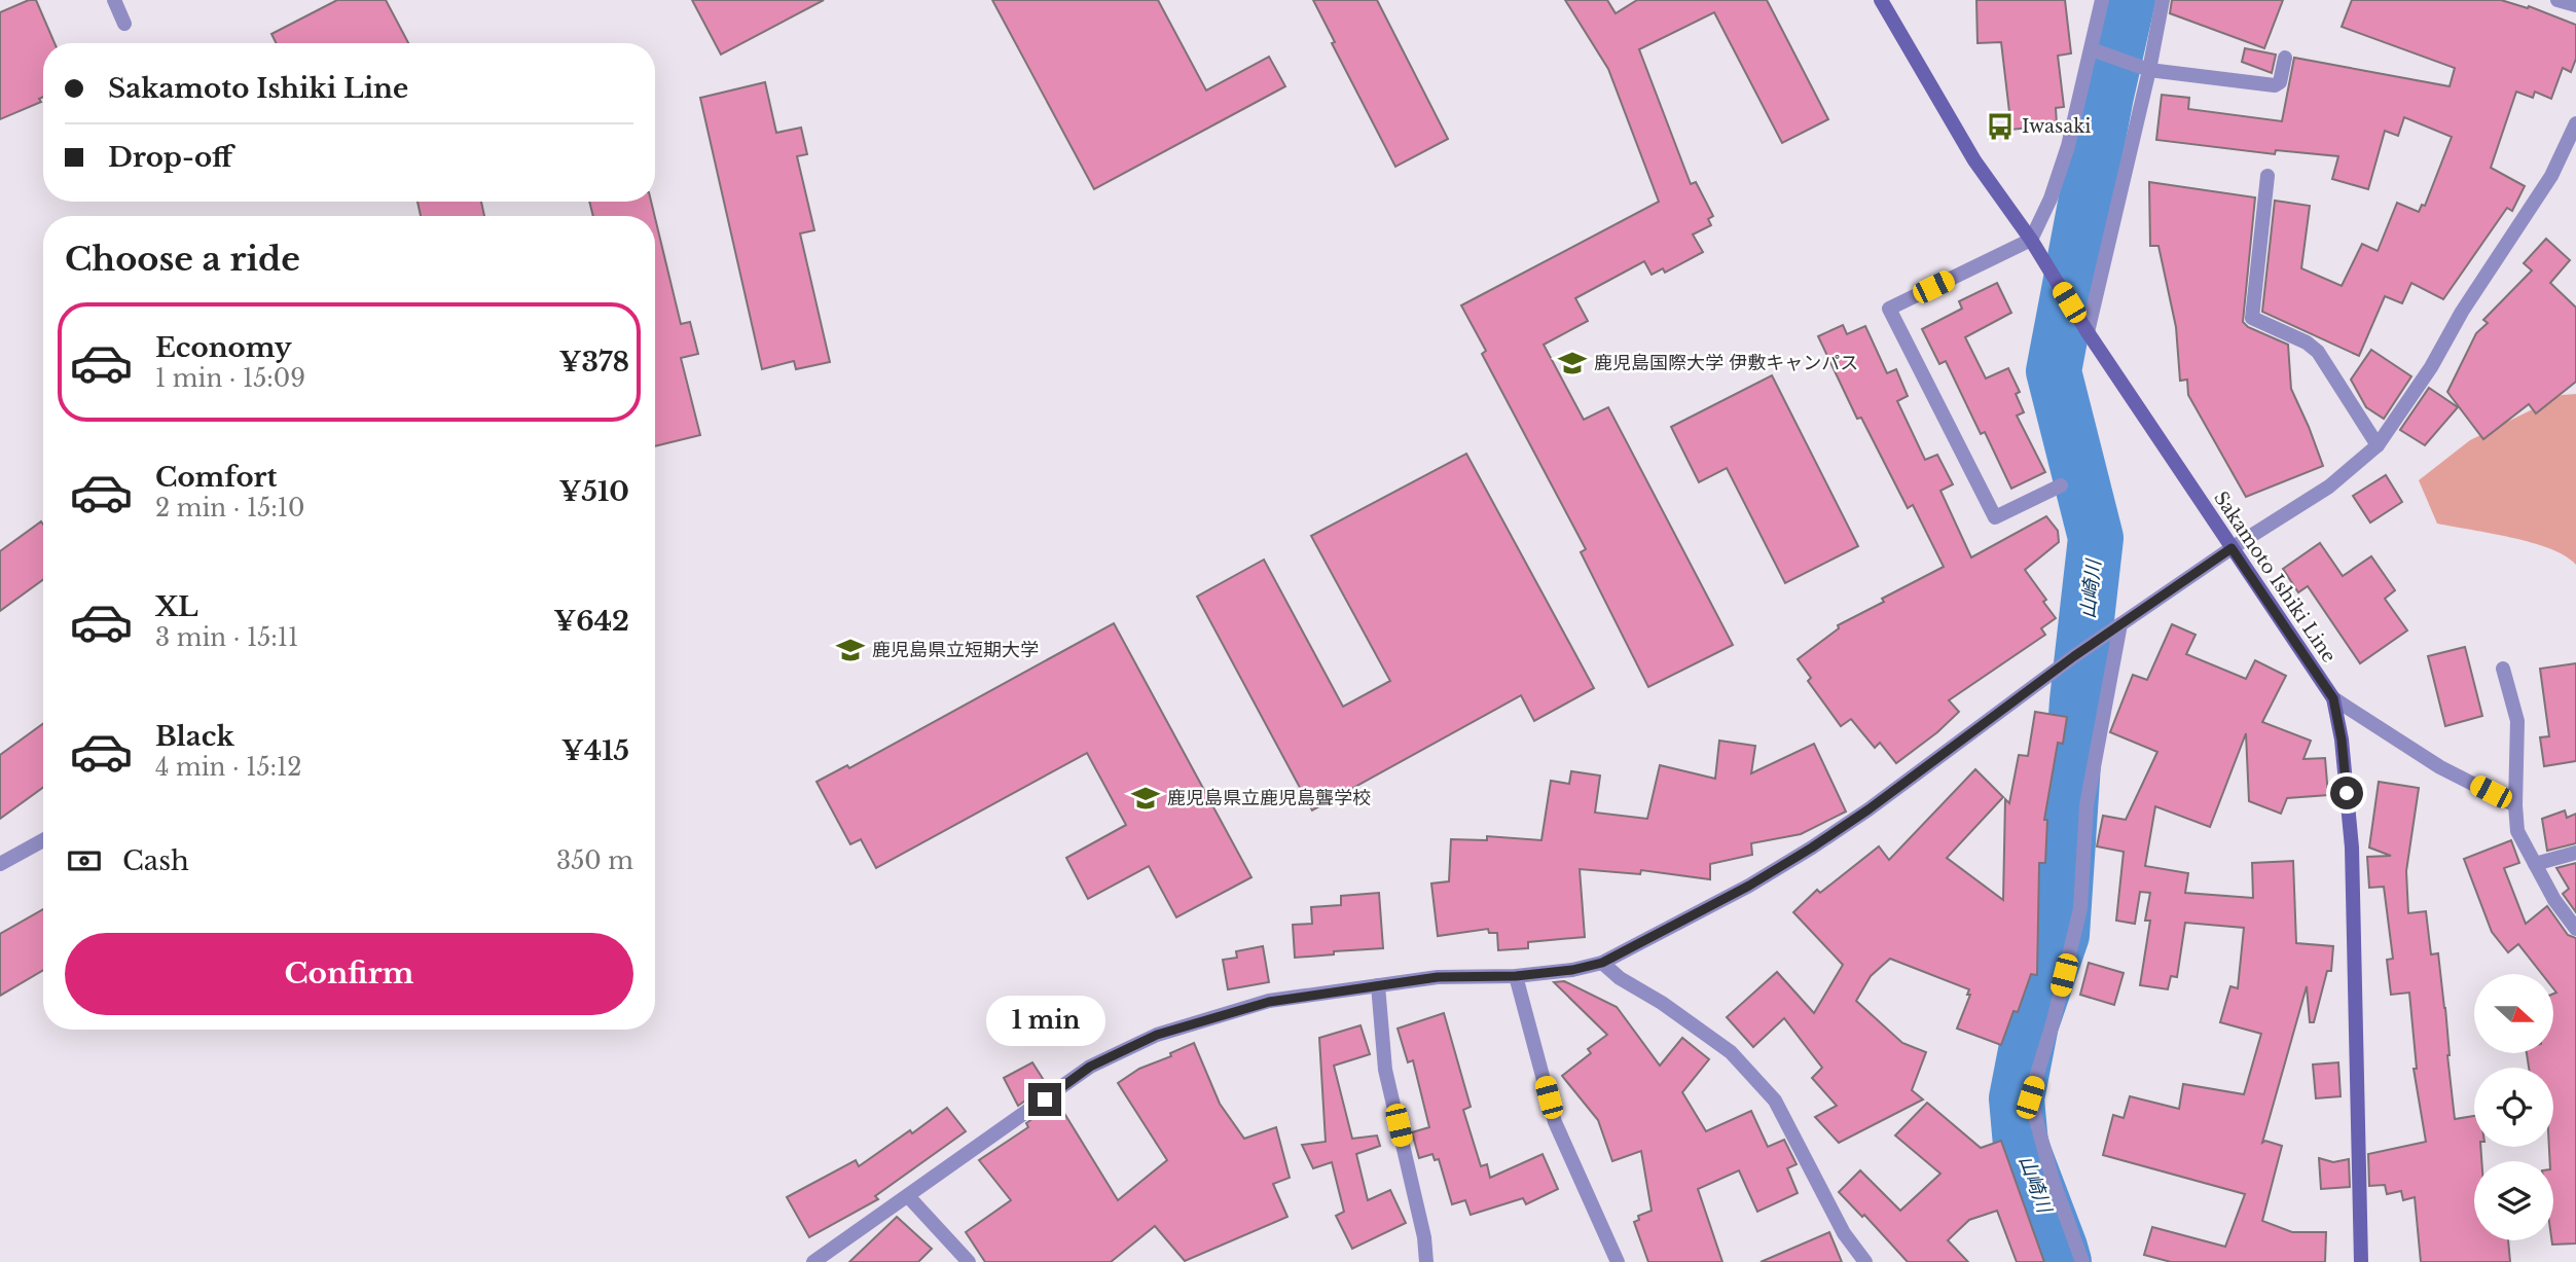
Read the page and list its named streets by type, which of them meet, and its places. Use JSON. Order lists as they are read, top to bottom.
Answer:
{
  "streets": {
    "main road": ["Sakamoto Ishiki Line"]
  },
  "water": ["山崎川"],
  "places": {
    "bus stop": ["Iwasaki"],
    "school or university": ["鹿児島国際大学 伊敷キャンパス", "鹿児島県立短期大学", "鹿児島県立鹿児島聾学校"]
  },
  "north": "right",
  "page": {
    "banner": ["Sakamoto Ishiki Line", "Drop-off"],
    "heading": "Choose a ride",
    "list": [
      {
        "name": "Economy",
        "note": "1 min · 15:09",
        "value": "¥378"
      },
      {
        "name": "Comfort",
        "note": "2 min · 15:10",
        "value": "¥510"
      },
      {
        "name": "XL",
        "note": "3 min · 15:11",
        "value": "¥642"
      },
      {
        "name": "Black",
        "note": "4 min · 15:12",
        "value": "¥415"
      }
    ],
    "pay": ["Cash", "350 m"],
    "buttons": "Confirm",
    "bubble": "1 min"
  }
}
